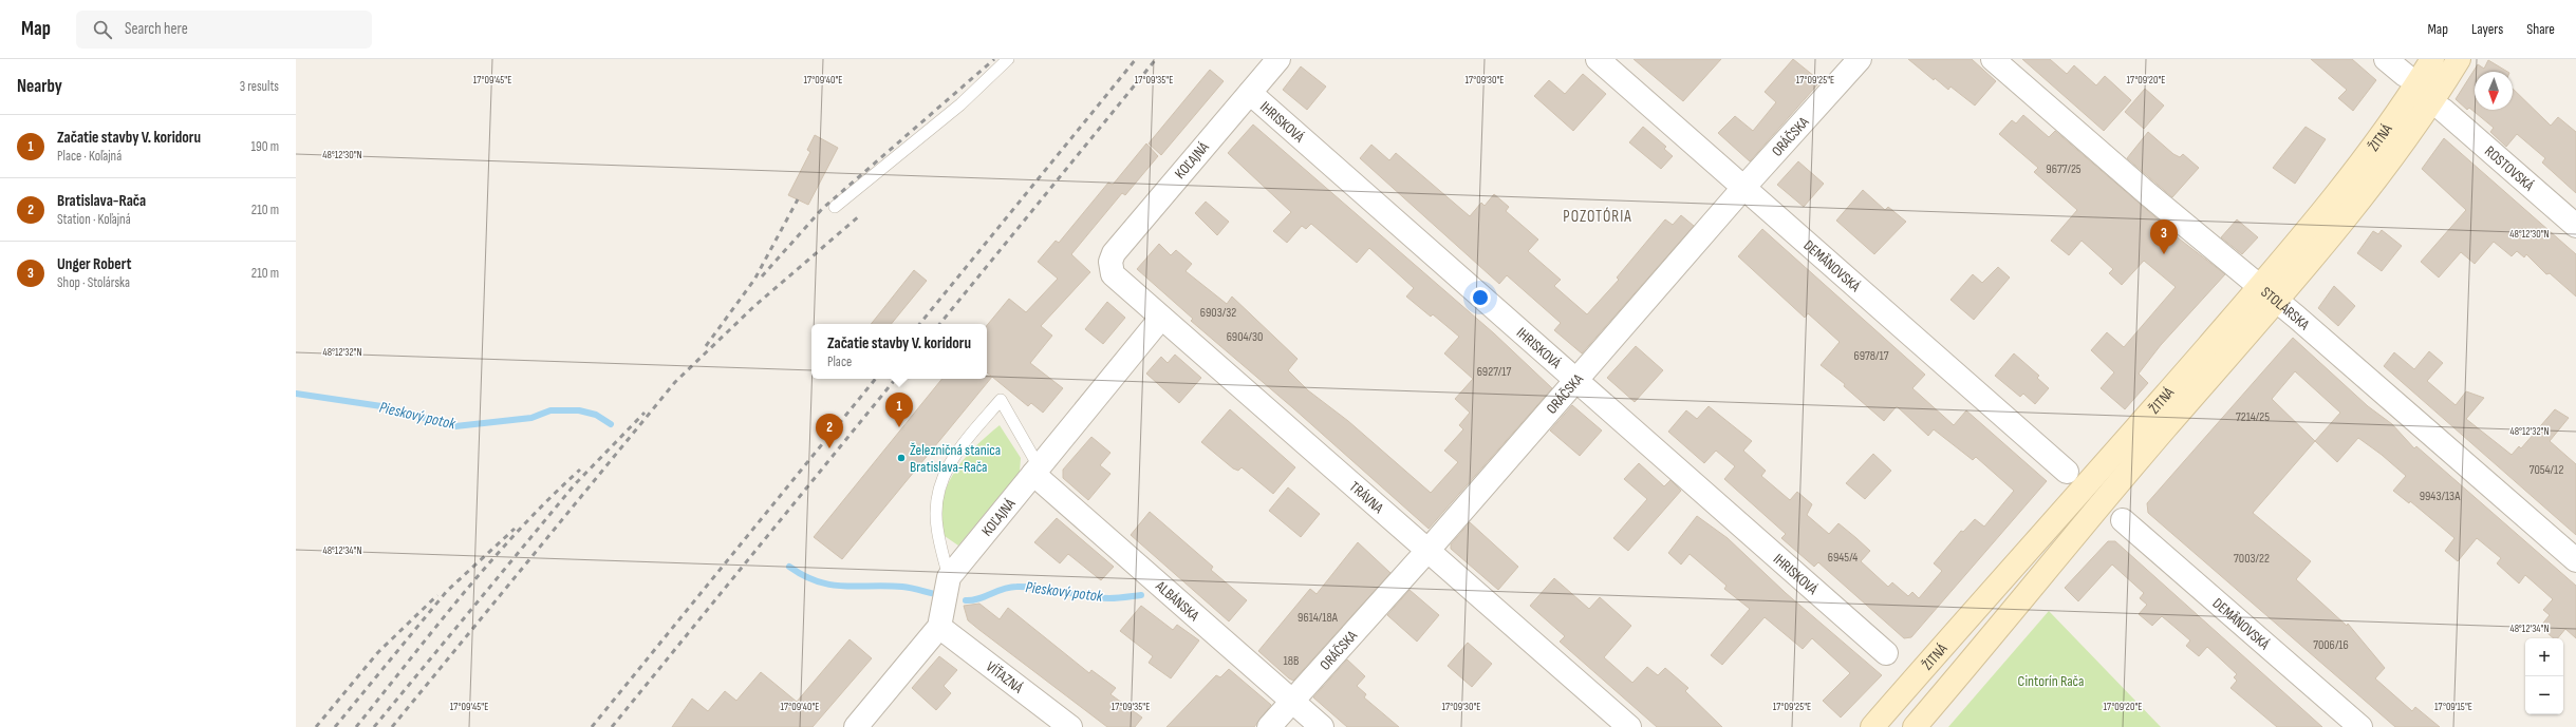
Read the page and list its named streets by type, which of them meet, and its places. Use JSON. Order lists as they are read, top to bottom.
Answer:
{
  "streets": {
    "main road": ["ŽITNÁ"],
    "street": [
      "IHRISKOVÁ",
      "ORÁČSKA",
      "KOĽAJNÁ",
      "ROSTOVSKÁ",
      "DEMÄNOVSKÁ",
      "STOLÁRSKA",
      "TRÁVNA",
      "ALBÁNSKA",
      "VÍŤAZNÁ"
    ]
  },
  "crossings": [
    ["IHRISKOVÁ", "ORÁČSKA"],
    ["IHRISKOVÁ", "KOĽAJNÁ"],
    ["ORÁČSKA", "DEMÄNOVSKÁ"],
    ["ORÁČSKA", "TRÁVNA"],
    ["ORÁČSKA", "ALBÁNSKA"],
    ["ŽITNÁ", "STOLÁRSKA"],
    ["KOĽAJNÁ", "TRÁVNA"],
    ["KOĽAJNÁ", "ALBÁNSKA"],
    ["KOĽAJNÁ", "VÍŤAZNÁ"]
  ],
  "districts": ["POZOTÓRIA"],
  "water": ["Pieskový potok"],
  "parks": ["Cintorín Rača"],
  "places": ["Železničná stanica Bratislava-Rača"],
  "house_numbers": [
    "9677/25",
    "6903/32",
    "6904/30",
    "6978/17",
    "6927/17",
    "7214/25",
    "7054/12",
    "9943/13A",
    "6945/4",
    "7003/22",
    "9614/18A",
    "7006/16",
    "18B"
  ],
  "north": "bottom",
  "page": {
    "header": "Map",
    "search": "Search here",
    "nav": ["Map", "Layers", "Share"],
    "heading": ["Nearby", "3 results"],
    "list": [
      {
        "mark": "1",
        "name": "Začatie stavby V. koridoru",
        "note": "Place · Koľajná",
        "value": "190 m"
      },
      {
        "mark": "2",
        "name": "Bratislava-Rača",
        "note": "Station · Koľajná",
        "value": "210 m"
      },
      {
        "mark": "3",
        "name": "Unger Robert",
        "note": "Shop · Stolárska",
        "value": "210 m"
      }
    ],
    "pins": ["3", "1", "2"],
    "popup": ["Začatie stavby V. koridoru", "Place"],
    "map_buttons": ["+", "−"]
  },
  "coordinates": [
    "17°09'45\"E",
    "17°09'40\"E",
    "17°09'35\"E",
    "17°09'30\"E",
    "17°09'25\"E",
    "17°09'20\"E",
    "48°12'30\"N",
    "48°12'32\"N",
    "48°12'34\"N",
    "17°09'15\"E"
  ]
}
